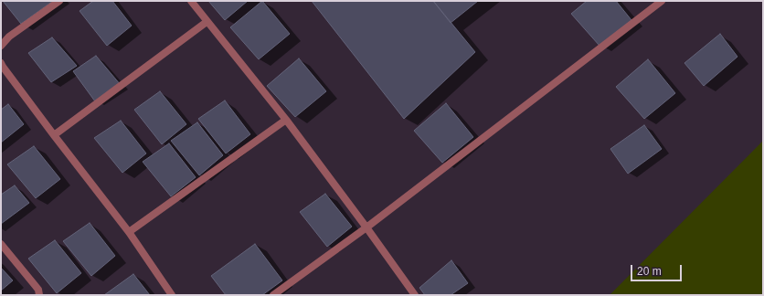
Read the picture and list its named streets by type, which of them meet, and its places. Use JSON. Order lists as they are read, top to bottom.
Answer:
{
  "scale_bar": "20 m"
}
